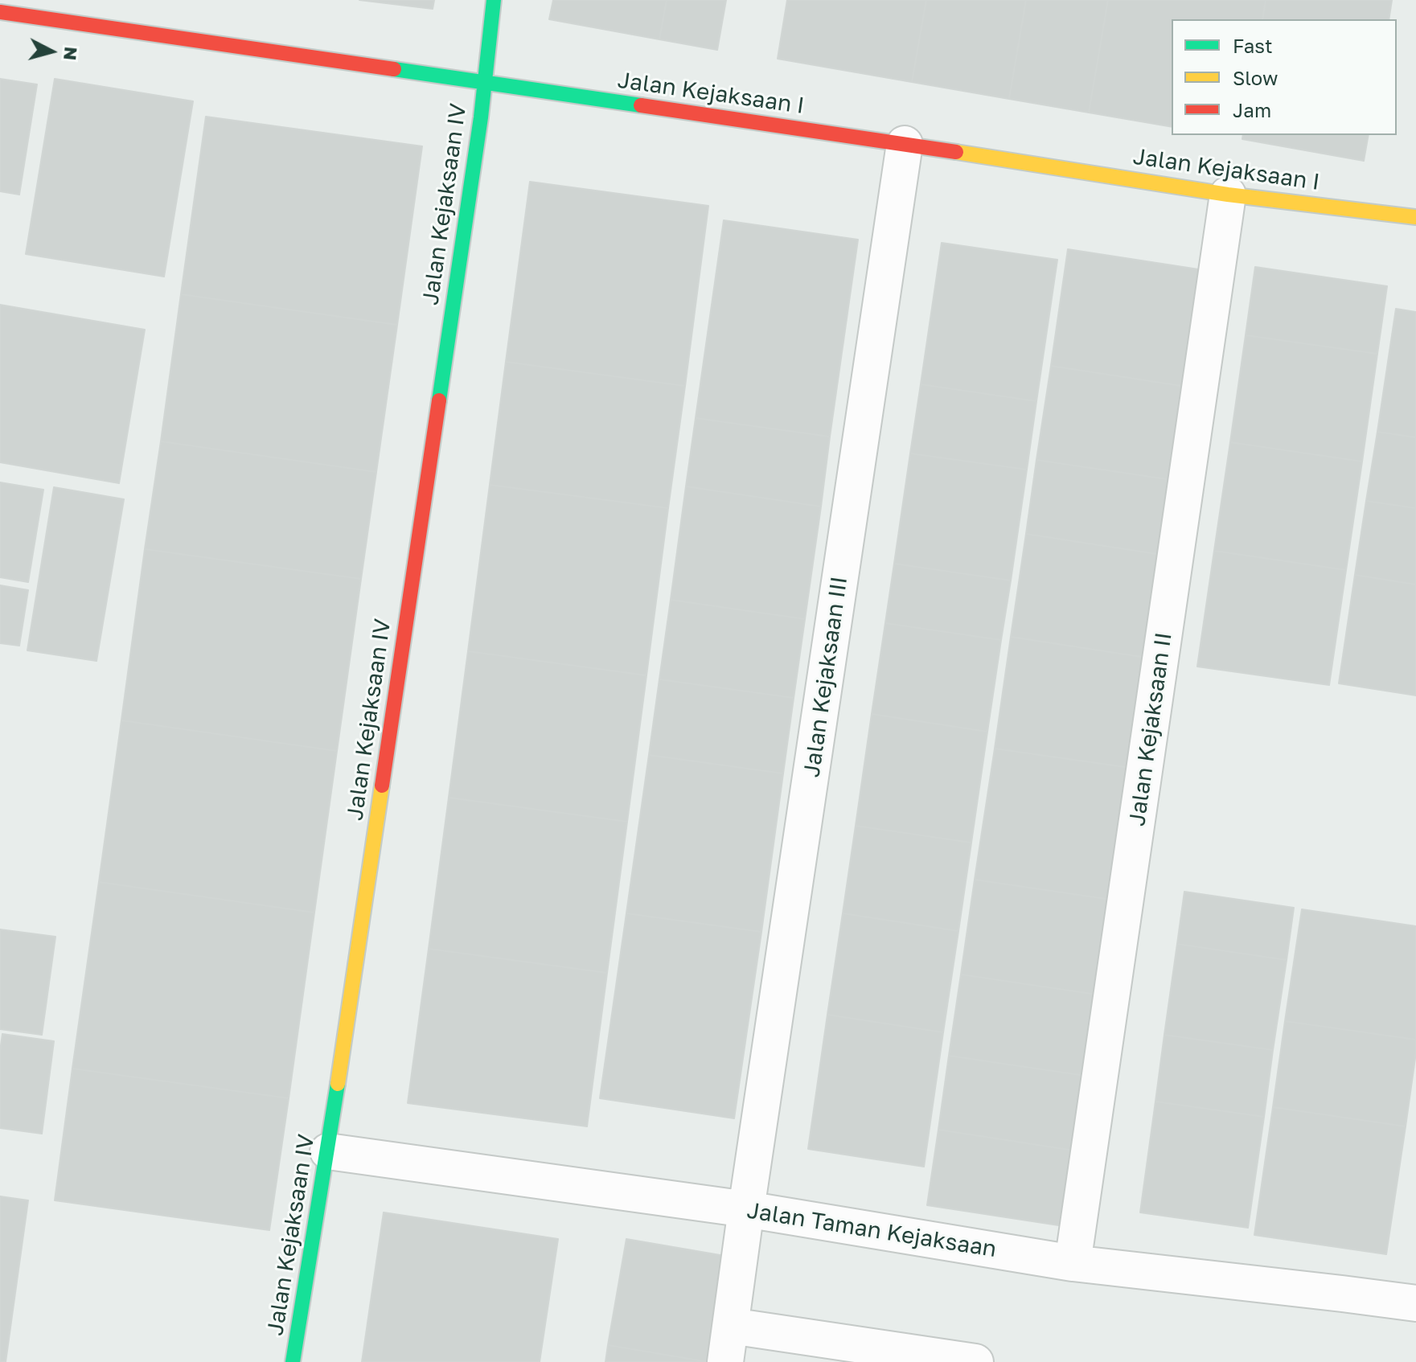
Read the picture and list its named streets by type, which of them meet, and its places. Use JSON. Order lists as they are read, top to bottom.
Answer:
{
  "streets": {
    "street": [
      "Jalan Kejaksaan I",
      "Jalan Kejaksaan IV",
      "Jalan Kejaksaan III",
      "Jalan Kejaksaan II",
      "Jalan Taman Kejaksaan"
    ]
  },
  "crossings": [
    ["Jalan Kejaksaan I", "Jalan Kejaksaan IV"],
    ["Jalan Kejaksaan I", "Jalan Kejaksaan III"],
    ["Jalan Kejaksaan I", "Jalan Kejaksaan II"],
    ["Jalan Kejaksaan IV", "Jalan Taman Kejaksaan"],
    ["Jalan Kejaksaan III", "Jalan Taman Kejaksaan"],
    ["Jalan Kejaksaan II", "Jalan Taman Kejaksaan"]
  ],
  "legend": ["Fast", "Slow", "Jam"],
  "north": "right"
}
